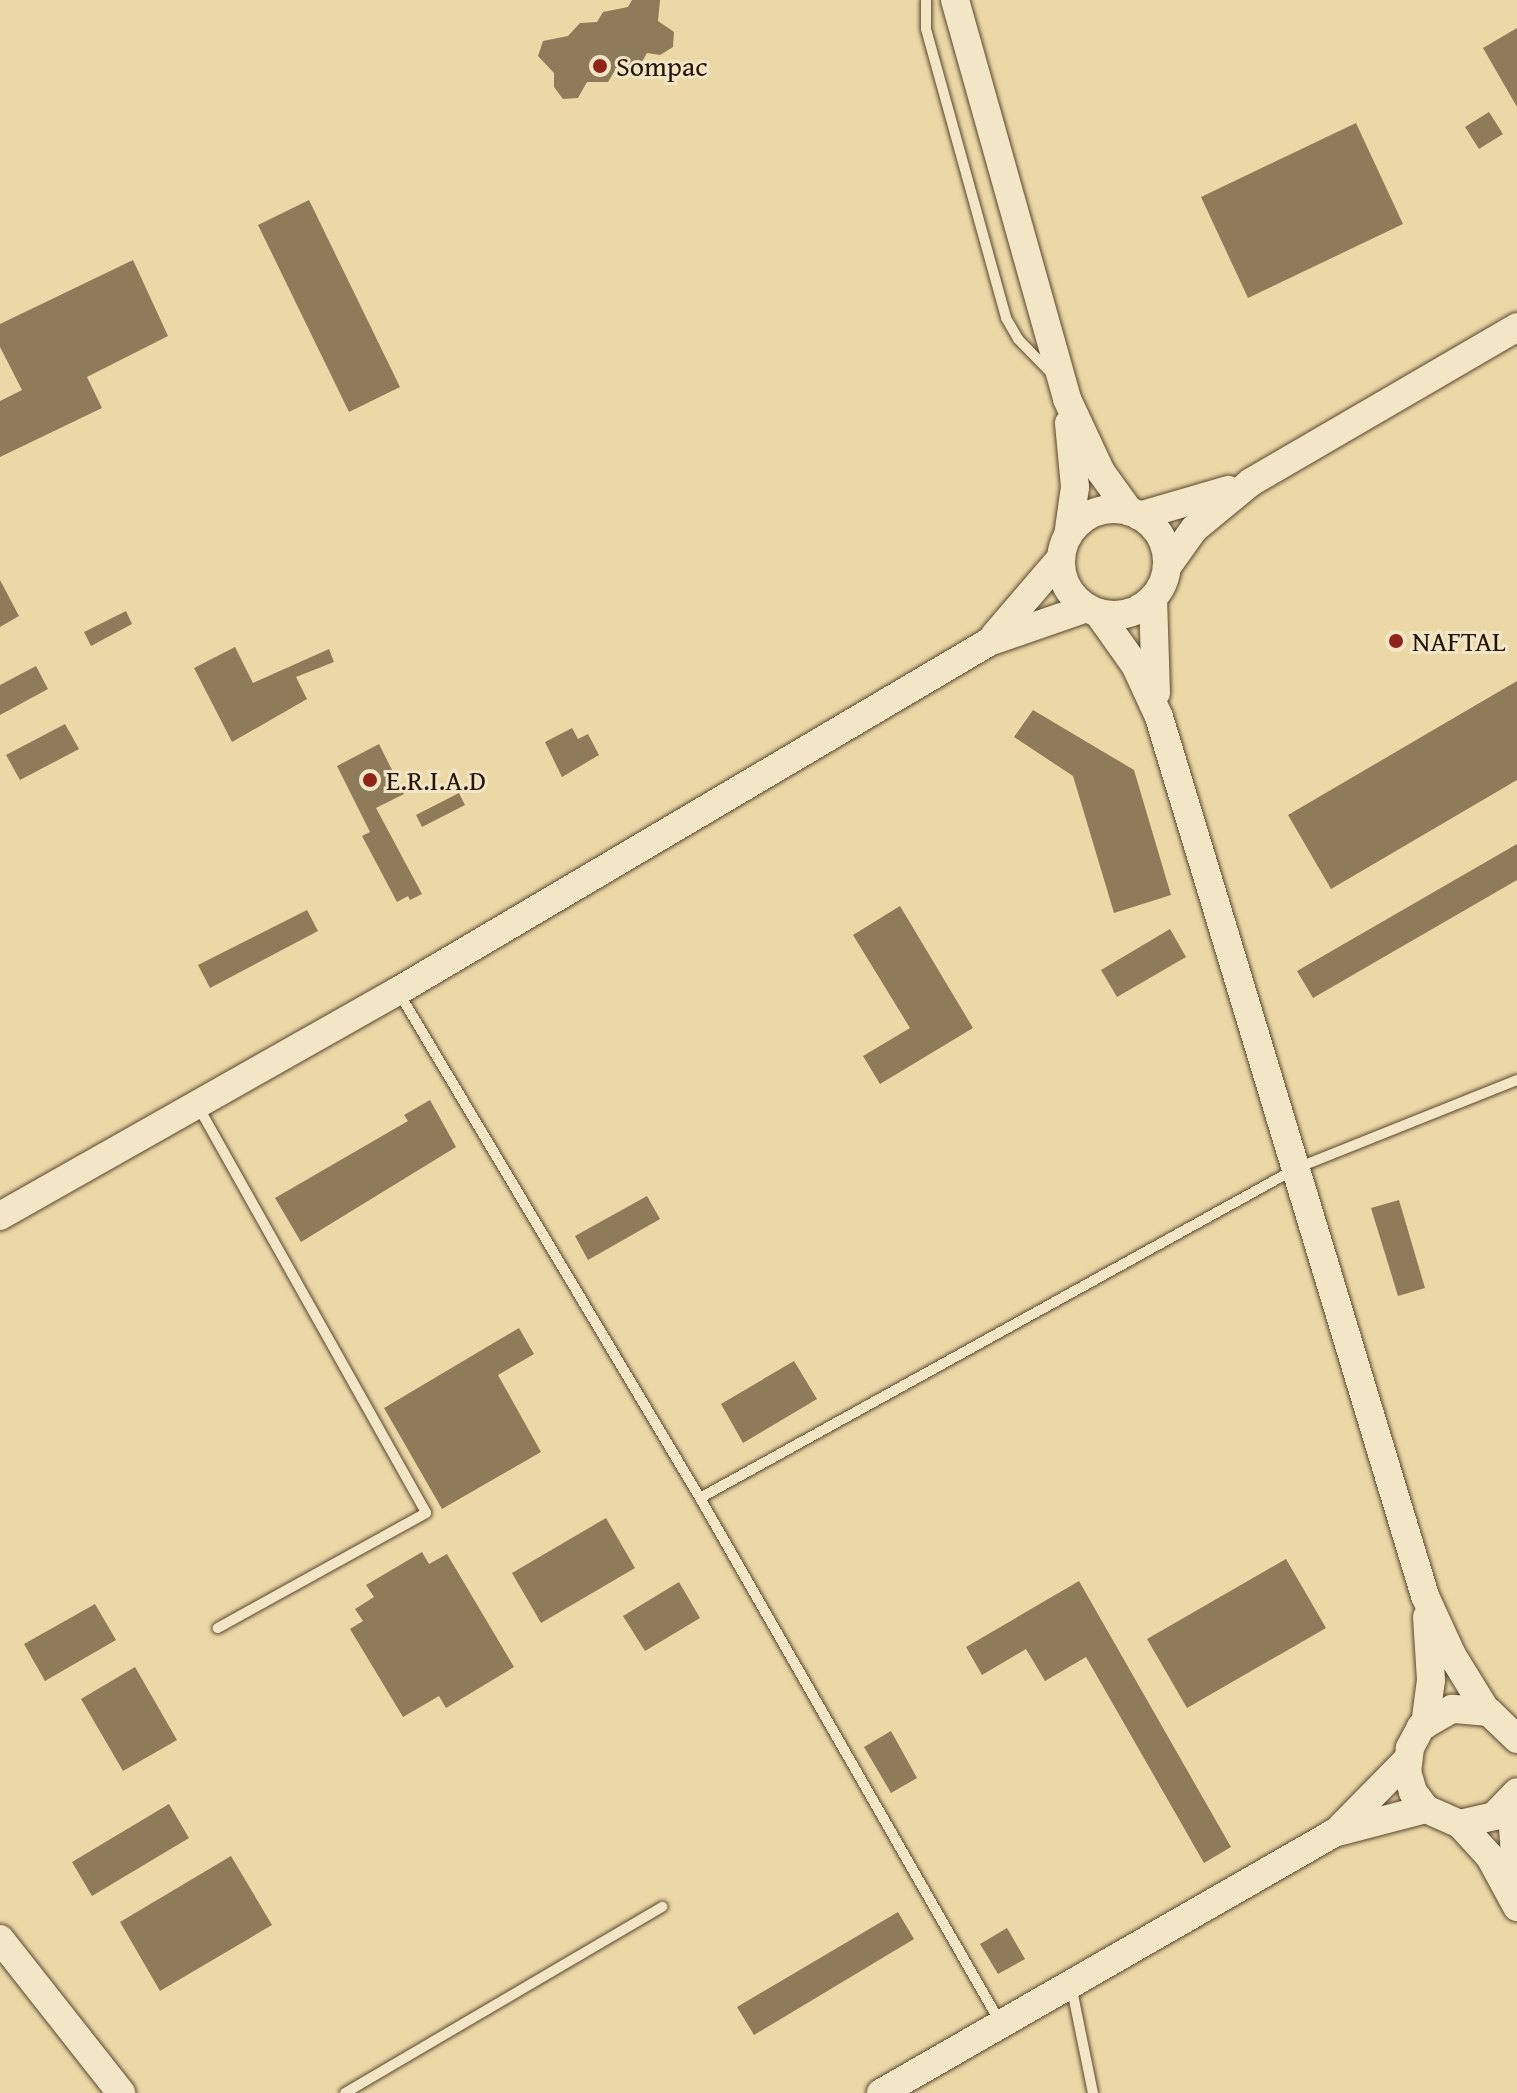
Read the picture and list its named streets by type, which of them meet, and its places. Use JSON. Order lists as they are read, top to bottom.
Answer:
{
  "places": ["Sompac", "NAFTAL", "E.R.I.A.D"]
}
